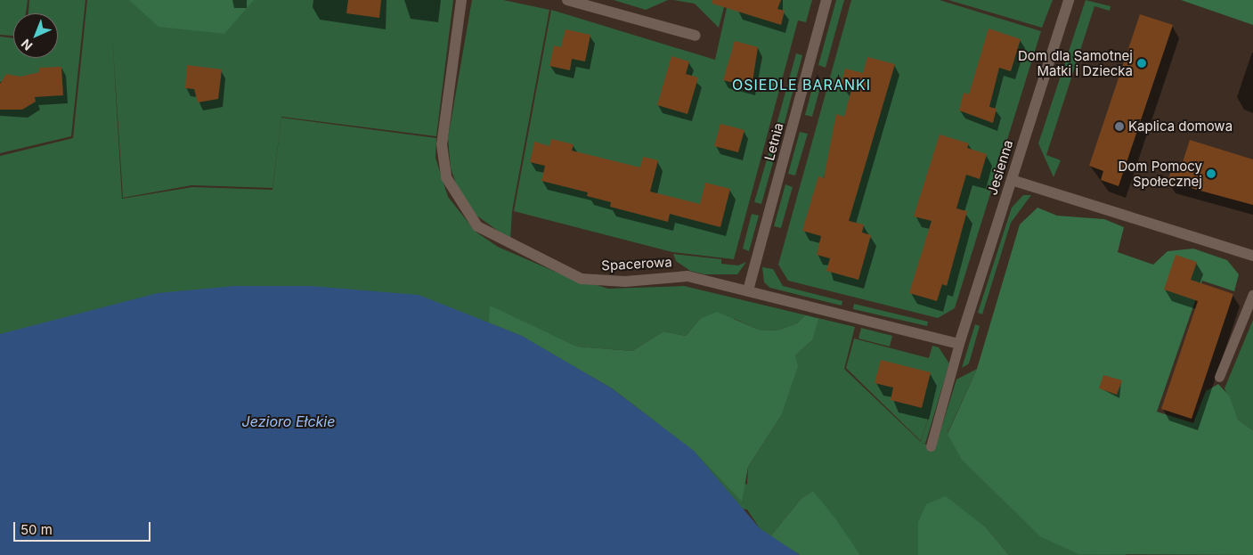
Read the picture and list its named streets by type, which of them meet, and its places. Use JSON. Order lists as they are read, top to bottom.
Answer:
{
  "streets": {
    "street": ["Letnia", "Jesienna", "Spacerowa"]
  },
  "crossings": [
    ["Letnia", "Spacerowa"],
    ["Jesienna", "Spacerowa"]
  ],
  "districts": ["OSIEDLE BARANKI"],
  "water": ["Jezioro Ełckie"],
  "places": ["Dom dla Samotnej Matki i Dziecka", "Kaplica domowa", "Dom Pomocy Społecznej"],
  "scale_bar": "50 m",
  "north": "bottom left"
}
